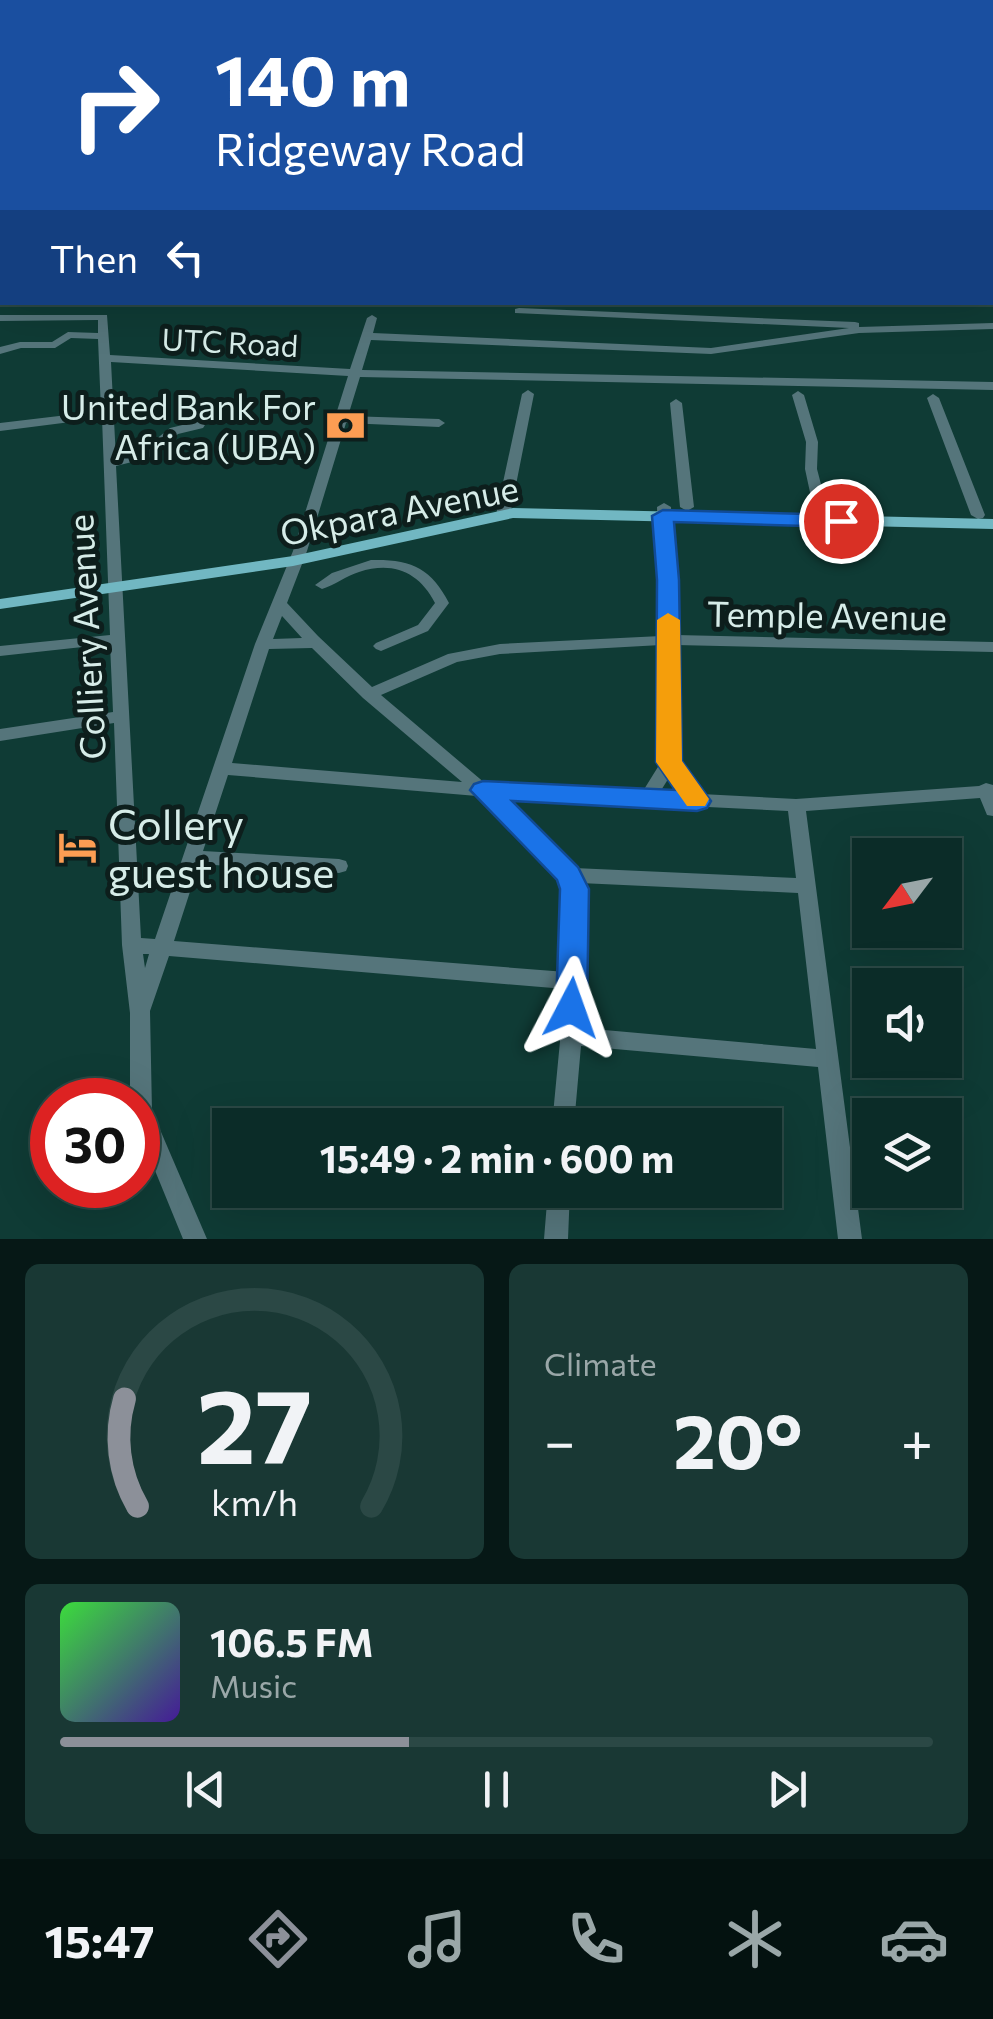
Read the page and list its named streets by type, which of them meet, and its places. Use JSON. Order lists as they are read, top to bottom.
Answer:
{
  "streets": {
    "main road": ["Okpara Avenue"],
    "street": ["UTC Road", "Temple Avenue", "Colliery Avenue"]
  },
  "crossings": [
    ["UTC Road", "Colliery Avenue"],
    ["Okpara Avenue", "Colliery Avenue"]
  ],
  "places": {
    "bank": ["United Bank For Africa (UBA)"],
    "hotel": ["Collery guest house"]
  },
  "north": "bottom left",
  "page": {
    "turn": ["140 m", "Ridgeway Road"],
    "then": "Then",
    "limit": "30",
    "trip": "15:49 · 2 min · 600 m",
    "tile": "Climate",
    "heat": ["−", "20°", "+"],
    "song": ["106.5 FM", "Music"],
    "tabs": "15:47",
    "gauge": ["27", "km/h"]
  }
}
